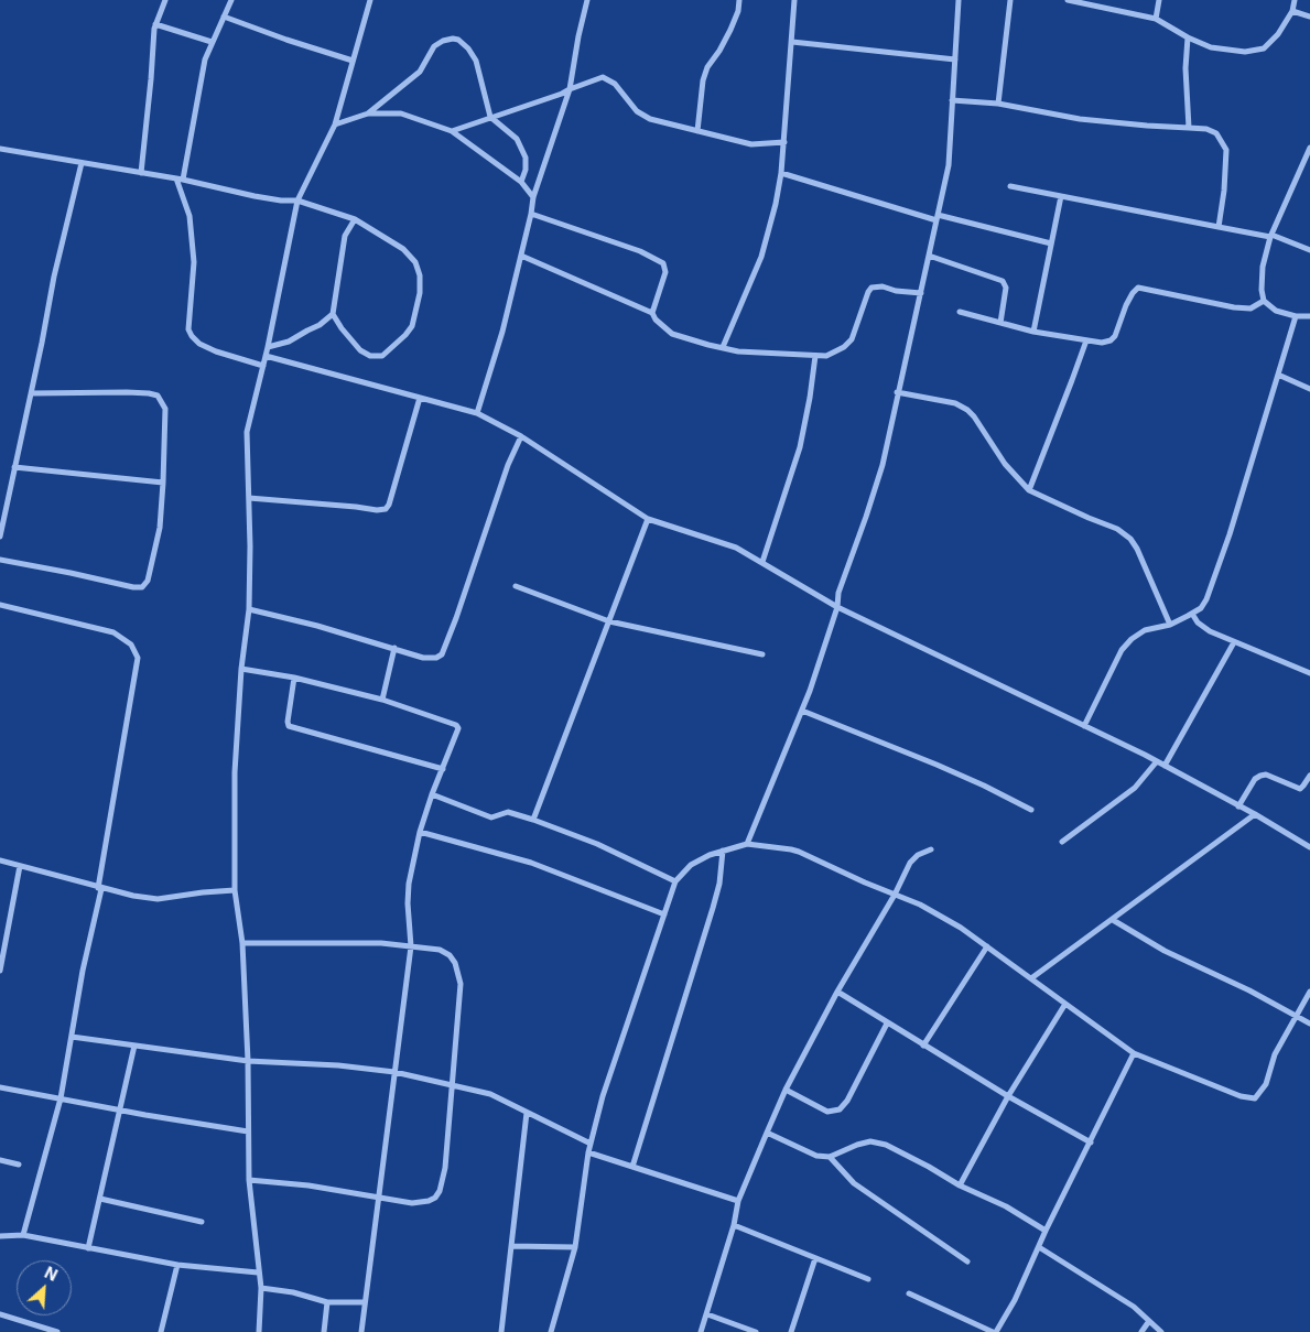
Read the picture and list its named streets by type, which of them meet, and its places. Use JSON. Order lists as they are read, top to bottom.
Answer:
{
  "north": "top right"
}
